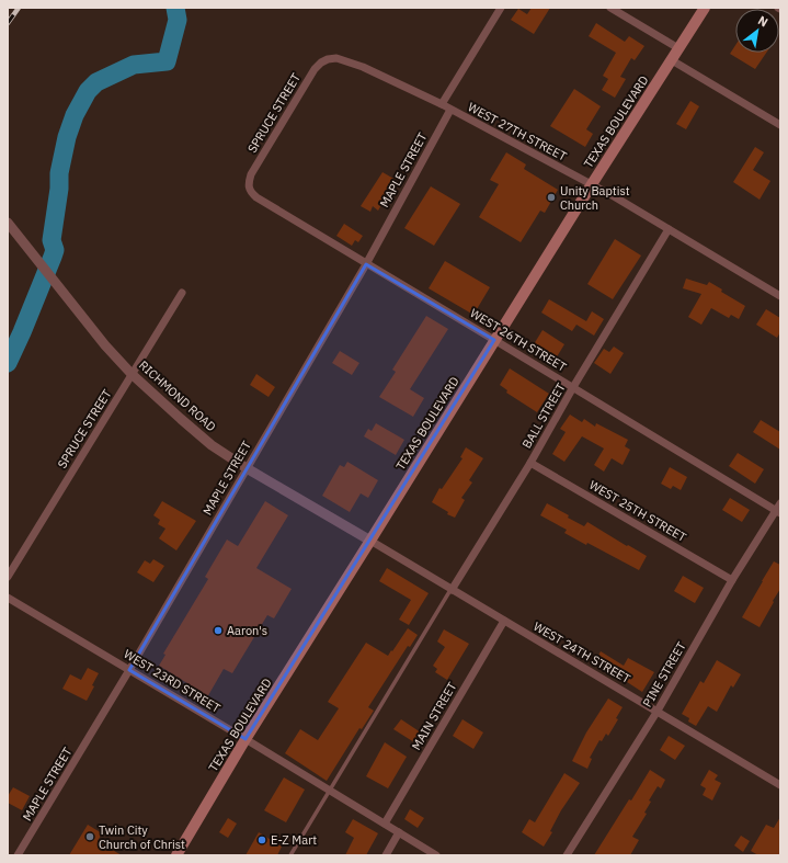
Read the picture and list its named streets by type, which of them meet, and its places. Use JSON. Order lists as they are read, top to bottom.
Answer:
{
  "streets": {
    "main road": ["TEXAS BOULEVARD"],
    "street": [
      "SPRUCE STREET",
      "WEST 27TH STREET",
      "MAPLE STREET",
      "WEST 26TH STREET",
      "RICHMOND ROAD",
      "BALL STREET",
      "WEST 25TH STREET",
      "WEST 24TH STREET",
      "PINE STREET",
      "WEST 23RD STREET",
      "MAIN STREET"
    ]
  },
  "crossings": [
    ["SPRUCE STREET", "WEST 27TH STREET"],
    ["SPRUCE STREET", "WEST 26TH STREET"],
    ["SPRUCE STREET", "RICHMOND ROAD"],
    ["TEXAS BOULEVARD", "WEST 27TH STREET"],
    ["TEXAS BOULEVARD", "WEST 26TH STREET"],
    ["TEXAS BOULEVARD", "RICHMOND ROAD"],
    ["TEXAS BOULEVARD", "WEST 24TH STREET"],
    ["TEXAS BOULEVARD", "WEST 23RD STREET"],
    ["WEST 27TH STREET", "MAPLE STREET"],
    ["WEST 27TH STREET", "BALL STREET"],
    ["MAPLE STREET", "WEST 26TH STREET"],
    ["MAPLE STREET", "RICHMOND ROAD"],
    ["MAPLE STREET", "WEST 23RD STREET"],
    ["WEST 26TH STREET", "BALL STREET"],
    ["WEST 26TH STREET", "PINE STREET"],
    ["RICHMOND ROAD", "WEST 24TH STREET"],
    ["BALL STREET", "WEST 25TH STREET"],
    ["BALL STREET", "WEST 24TH STREET"],
    ["WEST 25TH STREET", "PINE STREET"],
    ["WEST 24TH STREET", "PINE STREET"],
    ["WEST 24TH STREET", "MAIN STREET"],
    ["WEST 23RD STREET", "MAIN STREET"]
  ],
  "places": [
    "Unity Baptist Church",
    "Aaron's",
    "Twin City Church of Christ",
    "E-Z Mart"
  ],
  "north": "top right"
}
